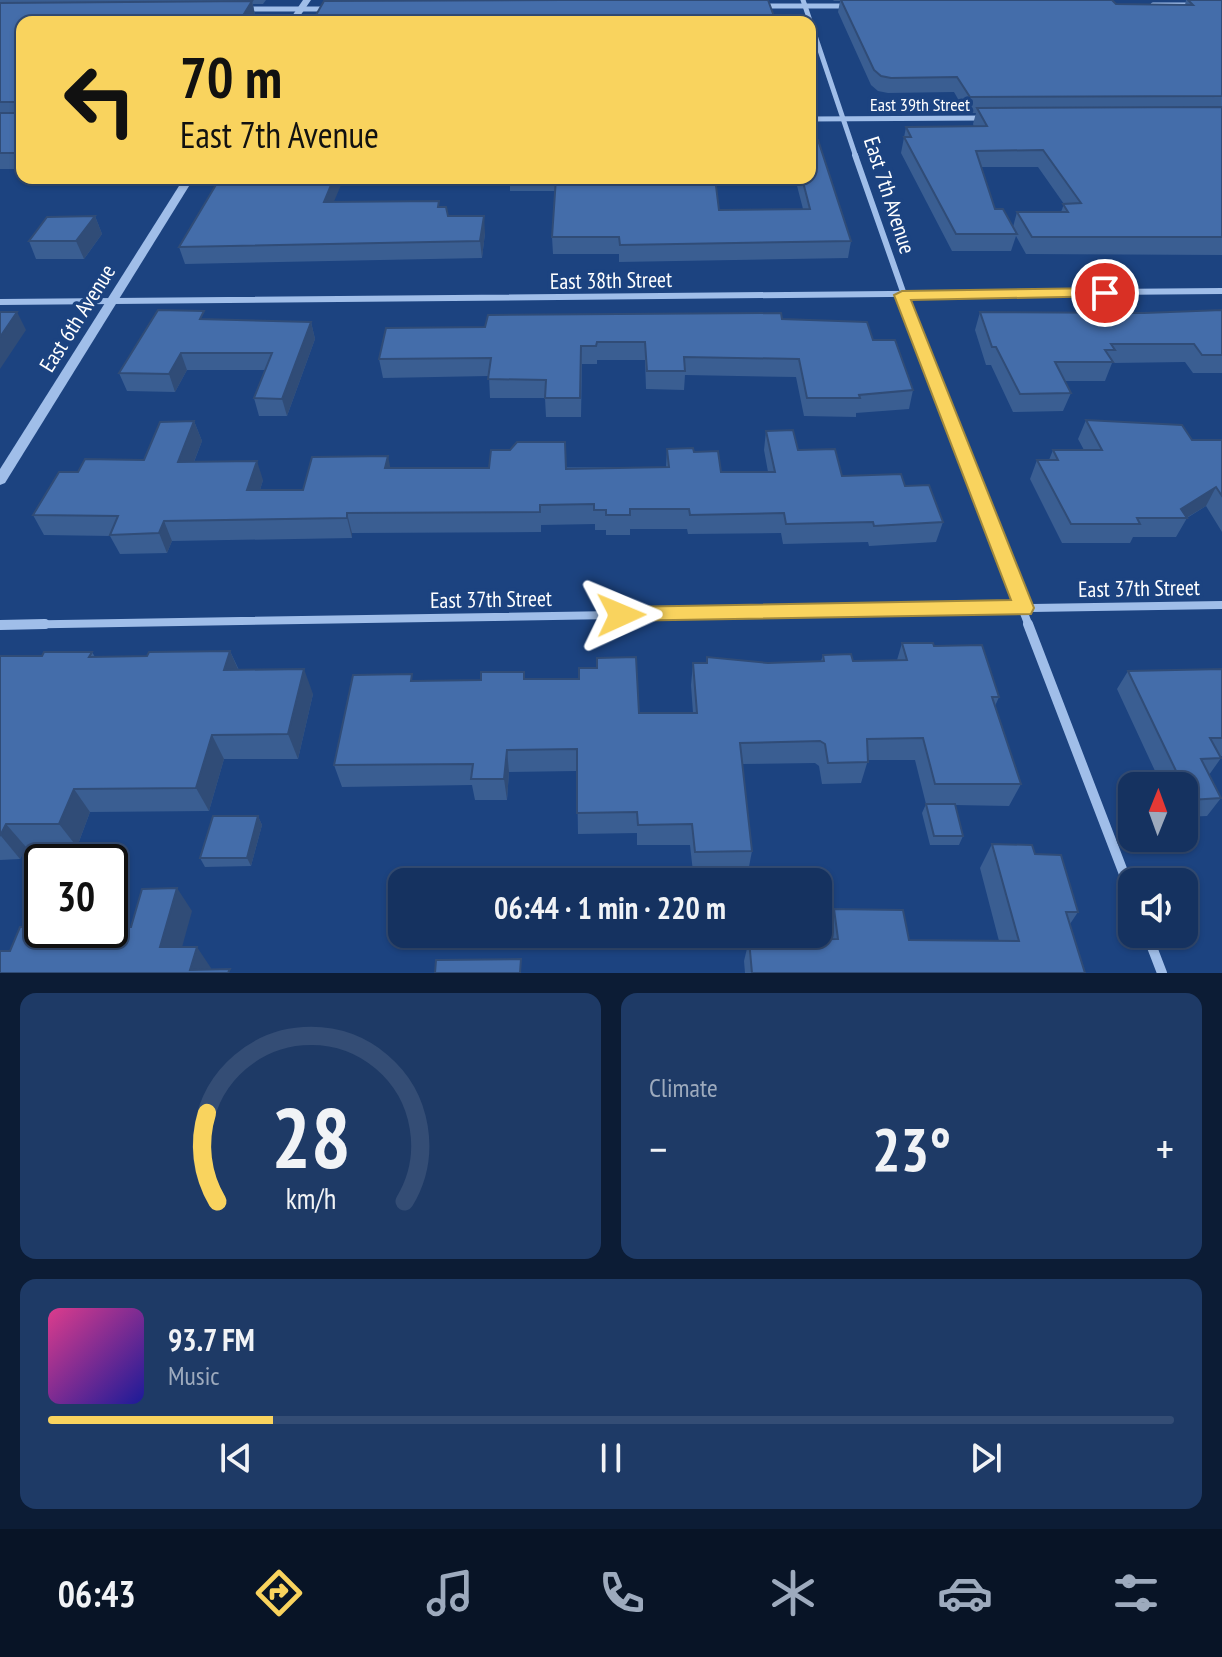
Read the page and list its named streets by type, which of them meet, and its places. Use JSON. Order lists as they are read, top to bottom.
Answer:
{
  "streets": {
    "street": [
      "East 39th Street",
      "East 7th Avenue",
      "East 38th Street",
      "East 6th Avenue",
      "East 37th Street"
    ]
  },
  "crossings": [
    ["East 39th Street", "East 7th Avenue"],
    ["East 7th Avenue", "East 38th Street"],
    ["East 7th Avenue", "East 37th Street"],
    ["East 38th Street", "East 6th Avenue"]
  ],
  "north": "top",
  "page": {
    "turn": ["70 m", "East 7th Avenue"],
    "limit": "30",
    "trip": "06:44 · 1 min · 220 m",
    "tile": "Climate",
    "heat": ["−", "23°", "+"],
    "song": ["93.7 FM", "Music"],
    "tabs": "06:43",
    "gauge": ["28", "km/h"]
  }
}
